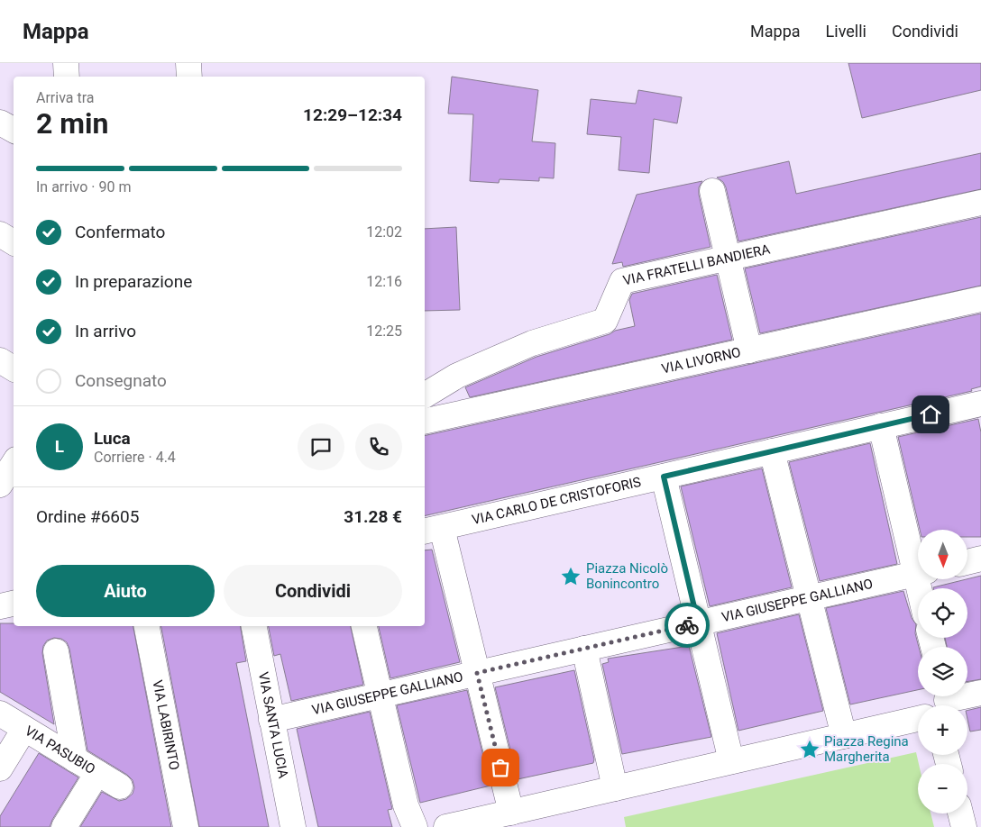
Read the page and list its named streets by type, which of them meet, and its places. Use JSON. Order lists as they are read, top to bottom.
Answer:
{
  "streets": {
    "street": [
      "VIA FRATELLI BANDIERA",
      "VIA LIVORNO",
      "VIA CARLO DE CRISTOFORIS",
      "VIA GIUSEPPE GALLIANO",
      "VIA LABIRINTO",
      "VIA SANTA LUCIA",
      "VIA PASUBIO"
    ]
  },
  "crossings": [
    ["VIA GIUSEPPE GALLIANO", "VIA SANTA LUCIA"]
  ],
  "places": {
    "place": ["Piazza Nicolò Bonincontro", "Piazza Regina Margherita"]
  },
  "north": "bottom",
  "page": {
    "header": "Mappa",
    "nav": ["Mappa", "Livelli", "Condividi"],
    "heading": ["2 min", "Arriva tra", "12:29–12:34"],
    "panel": [
      "Luca",
      "Corriere · 4.4",
      "Ordine #6605",
      "31.28 €"
    ],
    "bar": "In arrivo · 90 m",
    "list": [
      ["Confermato", "12:02"],
      ["In preparazione", "12:16"],
      ["In arrivo", "12:25"],
      "Consegnato"
    ],
    "round": "L",
    "map_buttons": ["+", "−"],
    "buttons": ["Aiuto", "Condividi"]
  }
}
